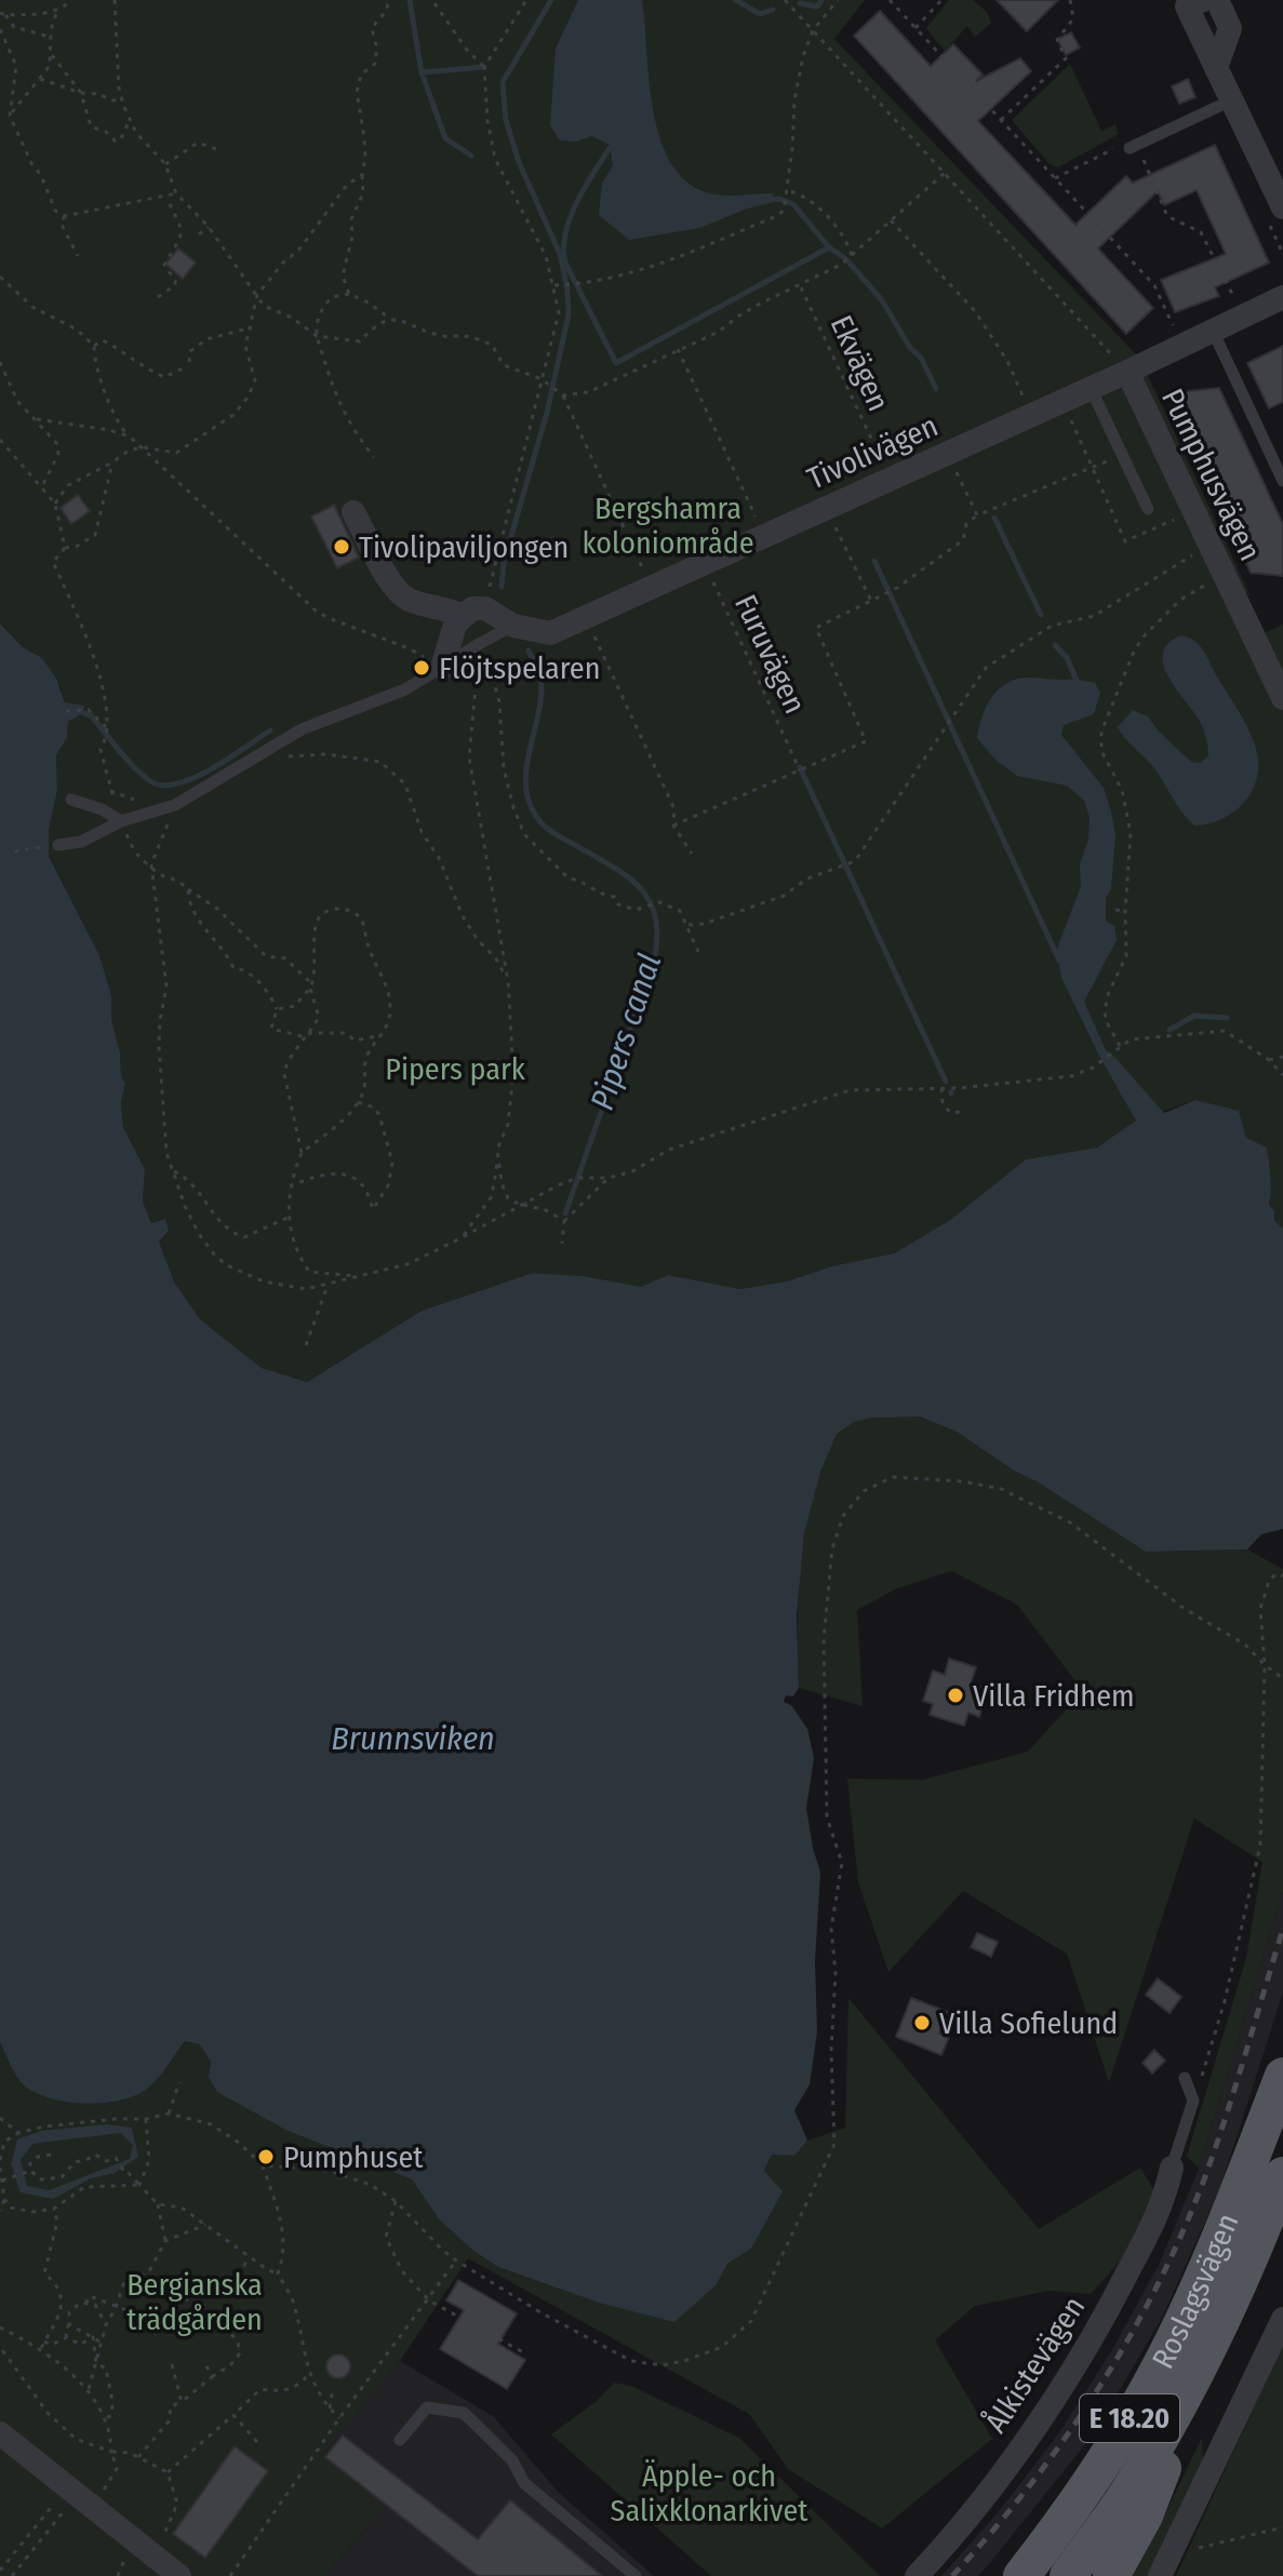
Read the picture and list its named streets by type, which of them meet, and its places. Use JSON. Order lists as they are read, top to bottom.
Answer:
{
  "streets": {
    "main road": ["Roslagsvägen", "E 18.20"],
    "street": ["Tivolivägen", "Pumphusvägen", "Ålkistevägen"],
    "path": ["Ekvägen", "Furuvägen"]
  },
  "crossings": [
    ["Ekvägen", "Tivolivägen"],
    ["Tivolivägen", "Pumphusvägen"],
    ["Tivolivägen", "Furuvägen"]
  ],
  "water": ["Pipers canal", "Brunnsviken"],
  "parks": [
    "Bergshamra koloniområde",
    "Pipers park",
    "Bergianska trädgården",
    "Äpple- och Salixklonarkivet"
  ],
  "places": [
    "Tivolipaviljongen",
    "Flöjtspelaren",
    "Villa Fridhem",
    "Villa Sofielund",
    "Pumphuset"
  ]
}
